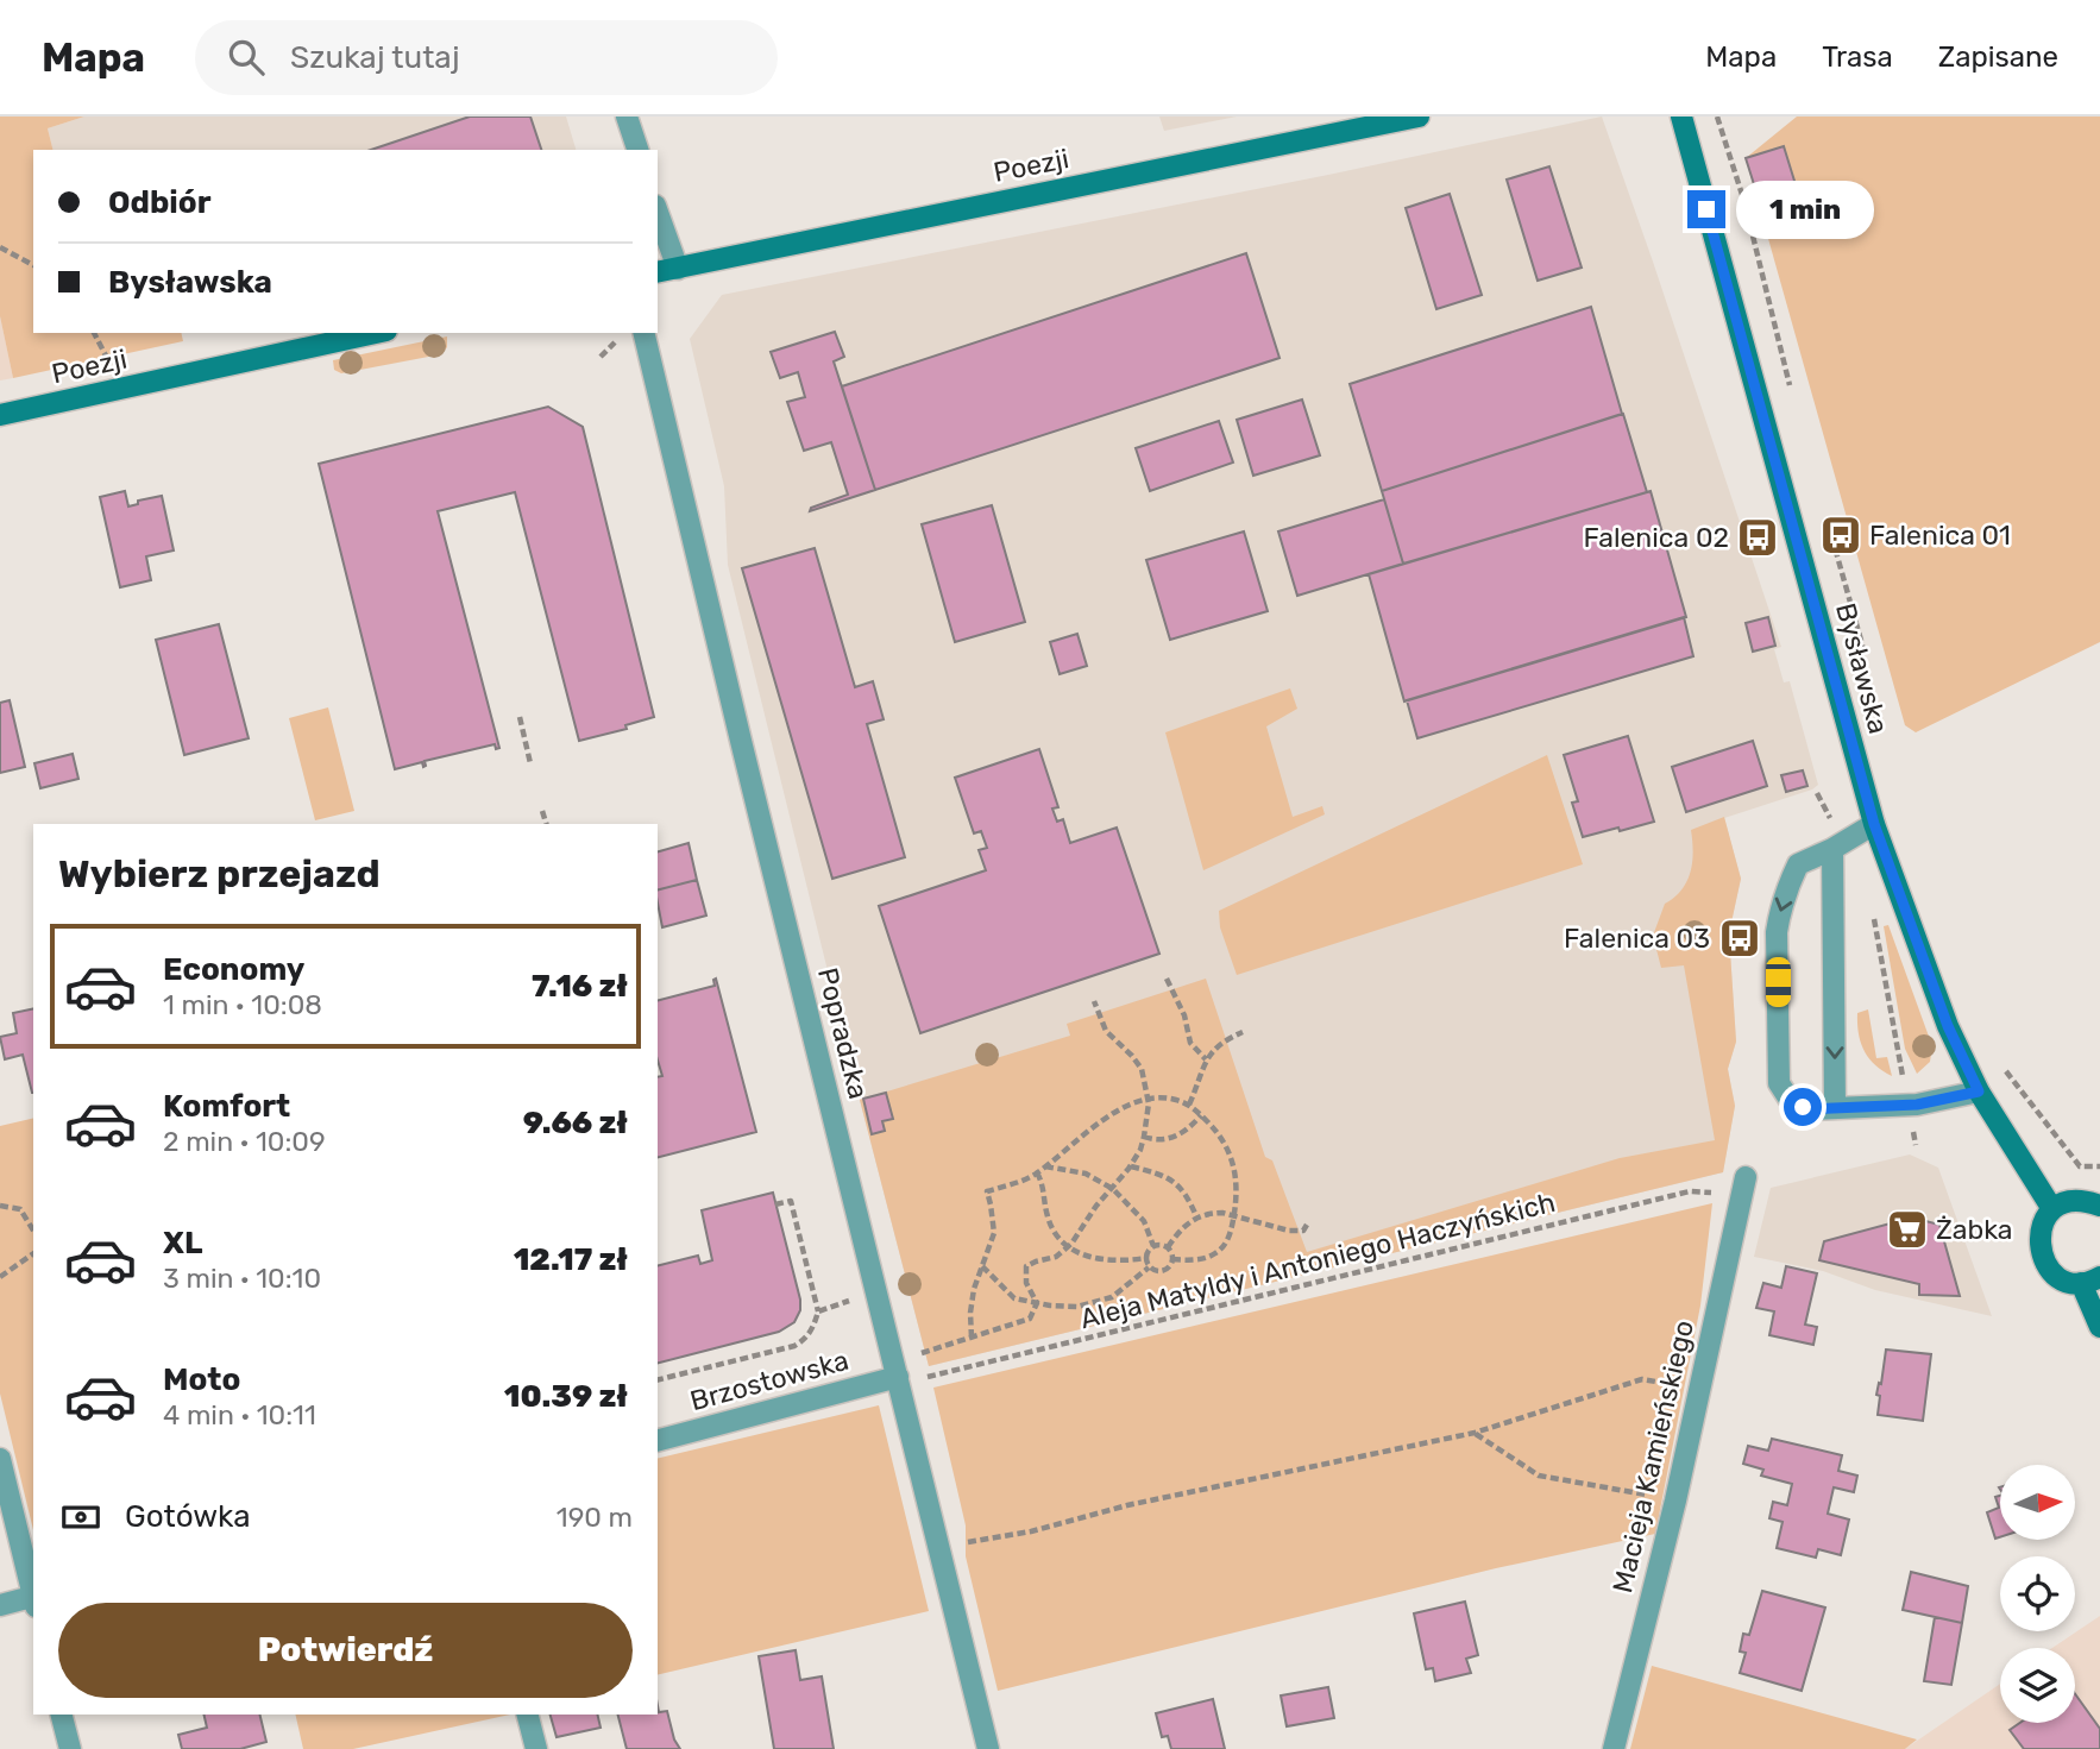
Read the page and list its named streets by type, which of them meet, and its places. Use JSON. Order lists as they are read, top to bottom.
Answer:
{
  "streets": {
    "street": [
      "Poezji",
      "Bysławska",
      "Popradzka",
      "Brzostowska",
      "Macieja Kamieńskiego"
    ],
    "path": ["Aleja Matyldy i Antoniego Haczyńskich"]
  },
  "crossings": [
    ["Popradzka", "Brzostowska"]
  ],
  "places": {
    "bus stop": ["Falenica 01", "Falenica 02", "Falenica 03"],
    "supermarket": ["Żabka"]
  },
  "north": "right",
  "page": {
    "header": "Mapa",
    "search": "Szukaj tutaj",
    "nav": ["Mapa", "Trasa", "Zapisane"],
    "banner": ["Odbiór", "Bysławska"],
    "bubble": "1 min",
    "heading": "Wybierz przejazd",
    "list": [
      {
        "name": "Economy",
        "note": "1 min · 10:08",
        "value": "7.16 zł"
      },
      {
        "name": "Komfort",
        "note": "2 min · 10:09",
        "value": "9.66 zł"
      },
      {
        "name": "XL",
        "note": "3 min · 10:10",
        "value": "12.17 zł"
      },
      {
        "name": "Moto",
        "note": "4 min · 10:11",
        "value": "10.39 zł"
      }
    ],
    "pay": ["Gotówka", "190 m"],
    "buttons": "Potwierdź"
  }
}
